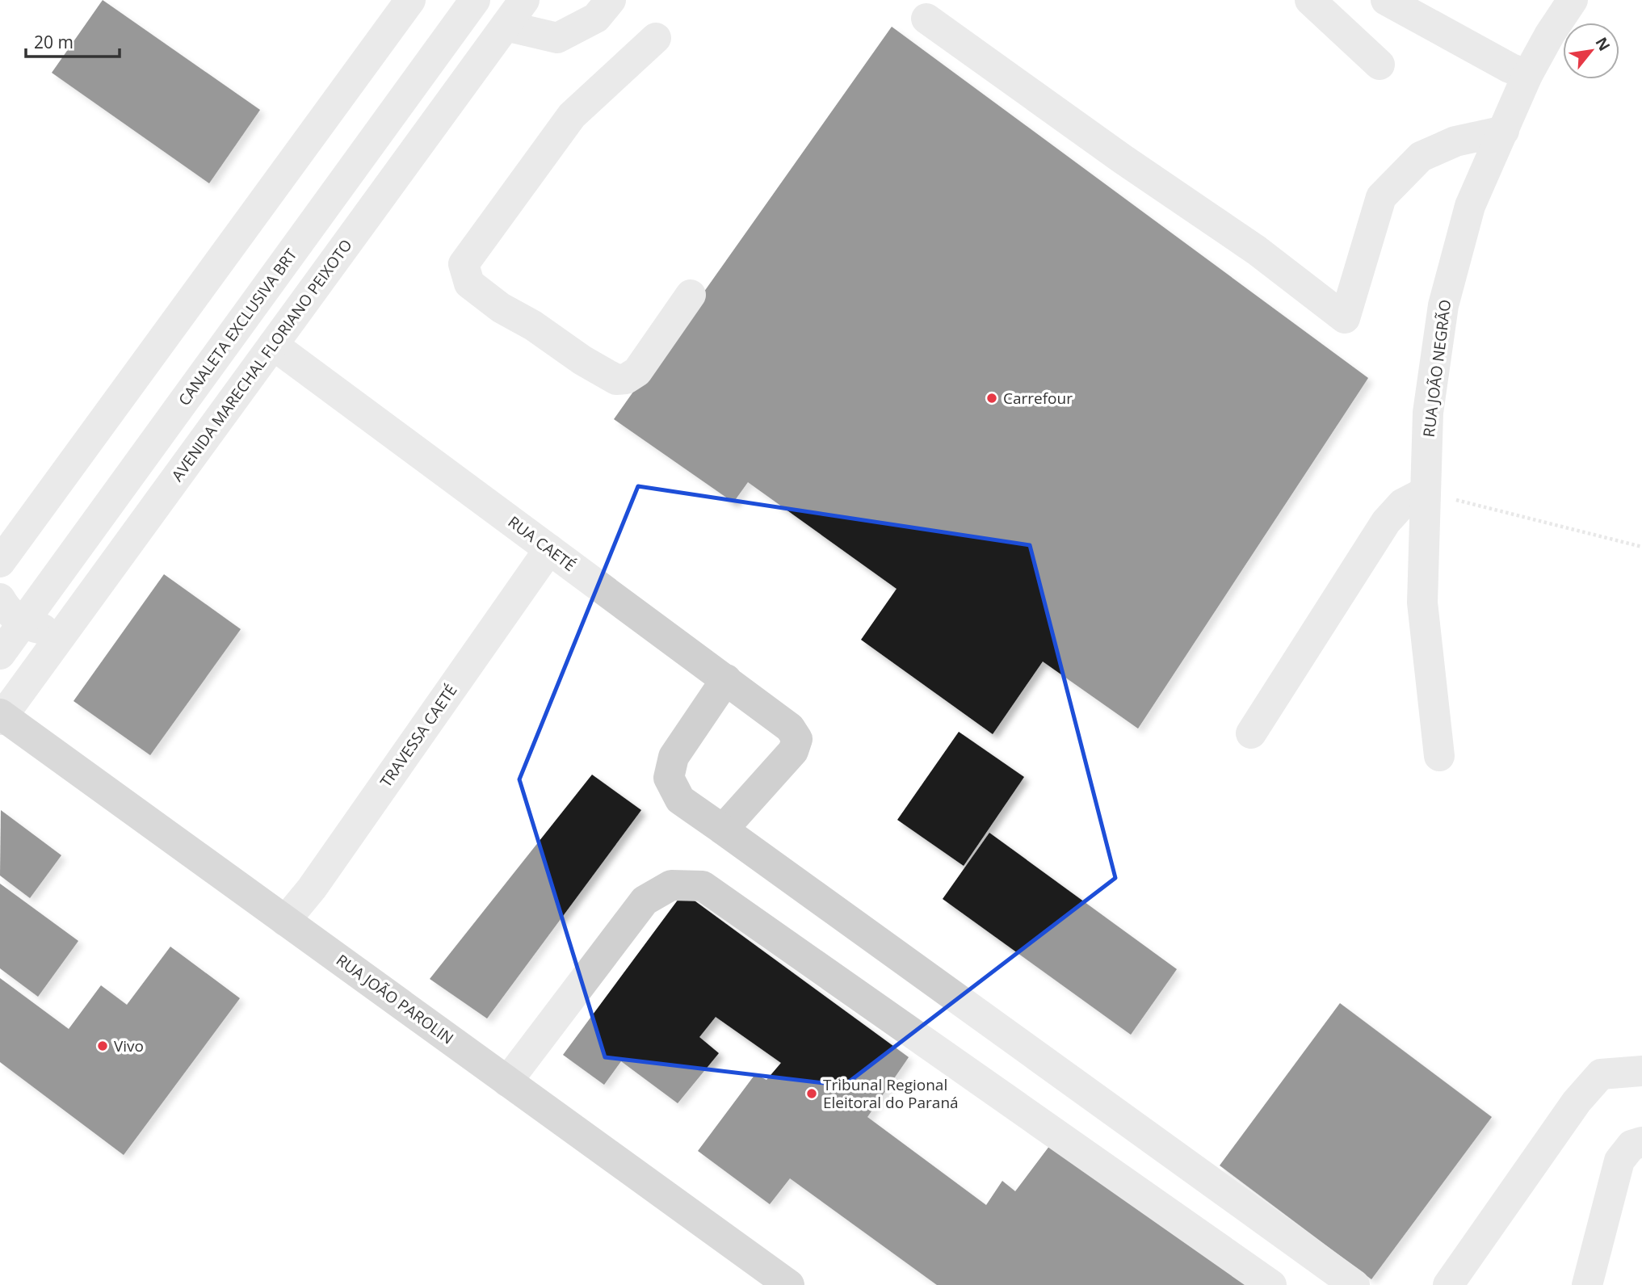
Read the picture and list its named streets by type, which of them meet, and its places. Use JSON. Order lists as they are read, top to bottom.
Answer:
{
  "streets": {
    "main road": ["RUA JOÃO PAROLIN"],
    "street": [
      "CANALETA EXCLUSIVA BRT",
      "AVENIDA MARECHAL FLORIANO PEIXOTO",
      "RUA JOÃO NEGRÃO",
      "RUA CAETÉ",
      "TRAVESSA CAETÉ"
    ]
  },
  "crossings": [
    ["AVENIDA MARECHAL FLORIANO PEIXOTO", "RUA CAETÉ"],
    ["AVENIDA MARECHAL FLORIANO PEIXOTO", "RUA JOÃO PAROLIN"],
    ["RUA CAETÉ", "TRAVESSA CAETÉ"],
    ["TRAVESSA CAETÉ", "RUA JOÃO PAROLIN"]
  ],
  "places": ["Carrefour", "Vivo", "Tribunal Regional Eleitoral do Paraná"],
  "scale_bar": "20 m",
  "north": "top right"
}
